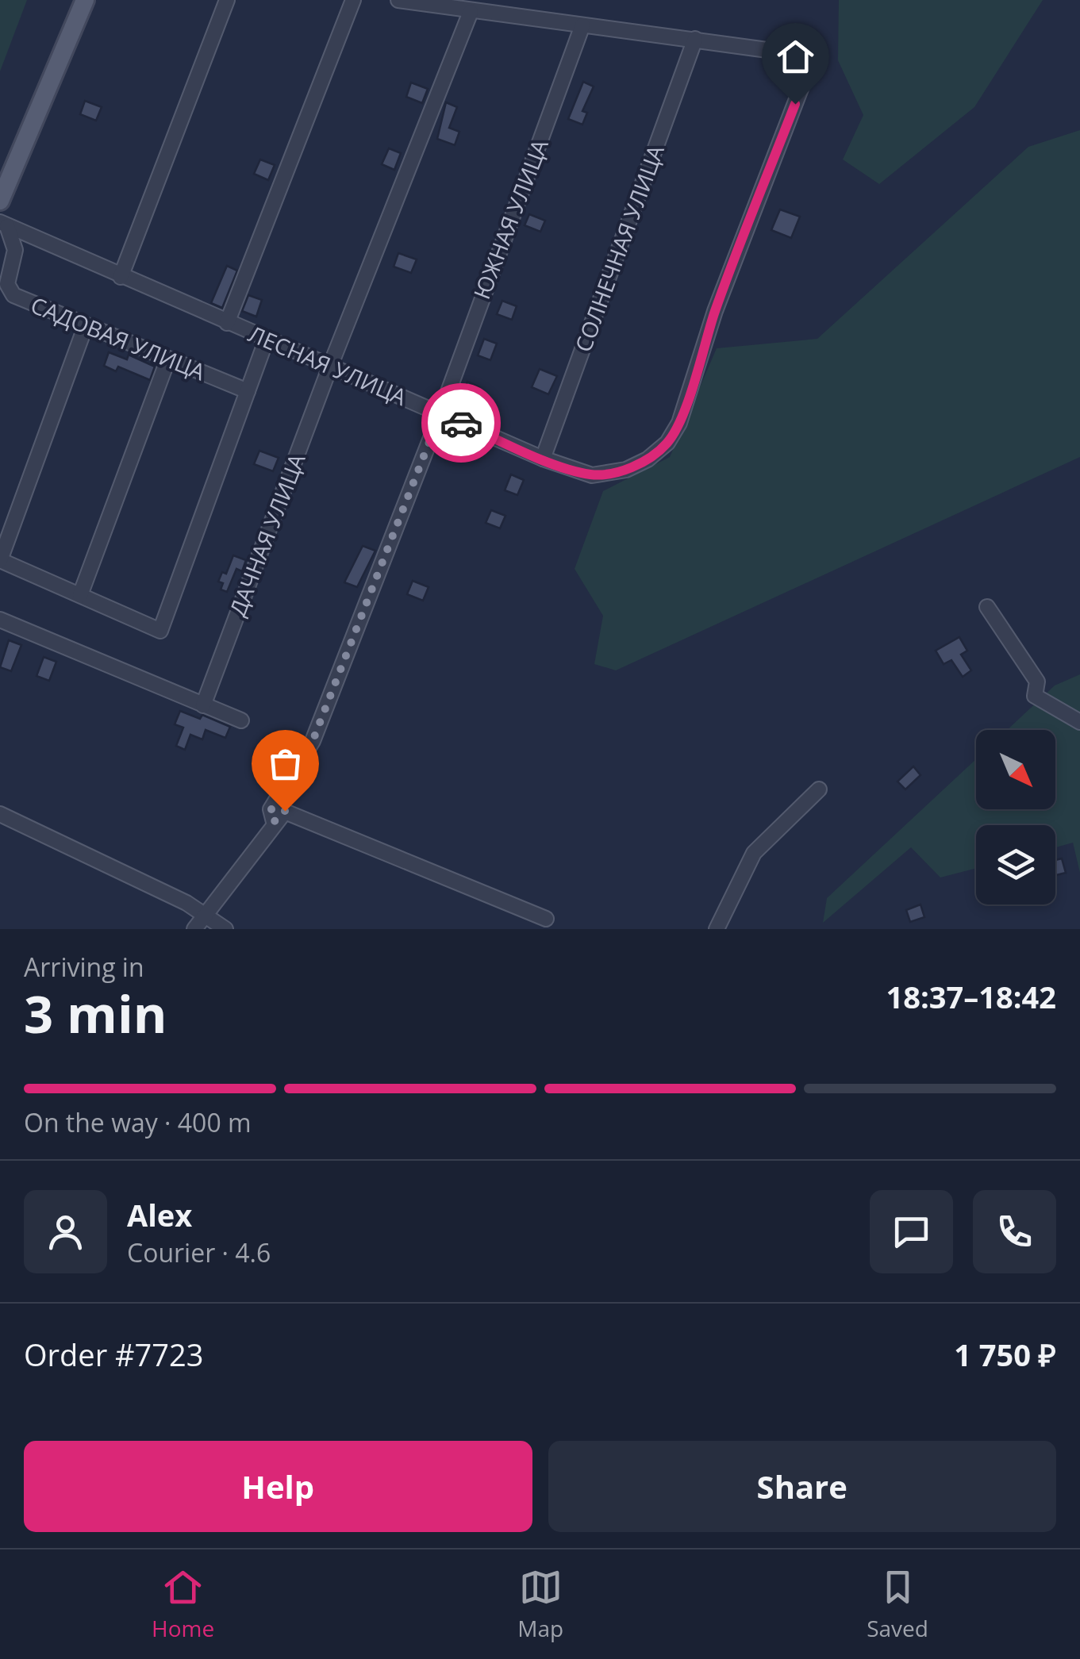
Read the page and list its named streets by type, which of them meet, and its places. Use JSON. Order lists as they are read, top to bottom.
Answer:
{
  "streets": {
    "street": [
      "ЮЖНАЯ УЛИЦА",
      "СОЛНЕЧНАЯ УЛИЦА",
      "САДОВАЯ УЛИЦА",
      "ЛЕСНАЯ УЛИЦА",
      "ДАЧНАЯ УЛИЦА"
    ]
  },
  "crossings": [
    ["ЮЖНАЯ УЛИЦА", "ЛЕСНАЯ УЛИЦА"],
    ["СОЛНЕЧНАЯ УЛИЦА", "ЛЕСНАЯ УЛИЦА"],
    ["САДОВАЯ УЛИЦА", "ЛЕСНАЯ УЛИЦА"],
    ["ЛЕСНАЯ УЛИЦА", "ДАЧНАЯ УЛИЦА"]
  ],
  "north": "bottom right",
  "page": {
    "heading": ["3 min", "Arriving in", "18:37–18:42"],
    "panel": [
      "Alex",
      "Courier · 4.6",
      "Order #7723",
      "1 750 ₽"
    ],
    "bar": "On the way · 400 m",
    "buttons": ["Help", "Share"],
    "tabs": ["Home", "Map", "Saved"]
  }
}
